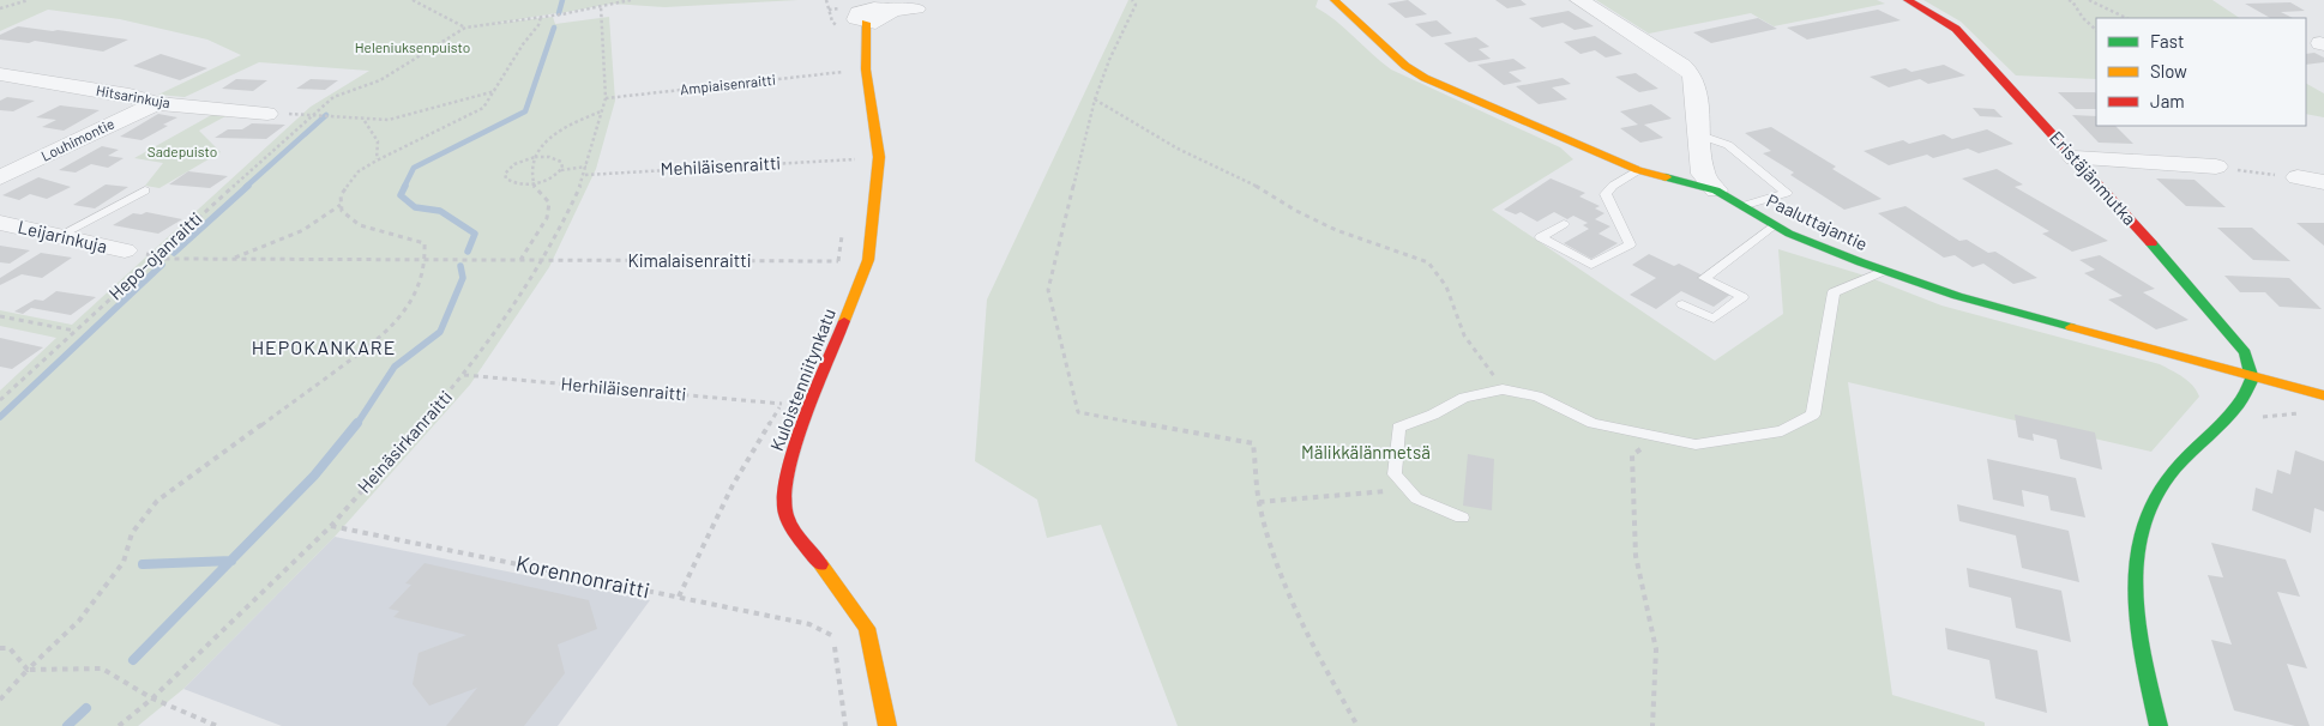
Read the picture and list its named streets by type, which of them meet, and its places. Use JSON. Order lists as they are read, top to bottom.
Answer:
{
  "streets": {
    "street": [
      "Hitsarinkuja",
      "Louhimontie",
      "Eristäjänmutka",
      "Paaluttajantie",
      "Leijarinkuja",
      "Kuloistenniitynkatu"
    ],
    "path": [
      "Ampiaisenraitti",
      "Mehiläisenraitti",
      "Hepo-ojanraitti",
      "Kimalaisenraitti",
      "Herhiläisenraitti",
      "Heinäsirkanraitti",
      "Korennonraitti"
    ]
  },
  "crossings": [
    ["Ampiaisenraitti", "Heinäsirkanraitti"],
    ["Hitsarinkuja", "Louhimontie"],
    ["Mehiläisenraitti", "Heinäsirkanraitti"],
    ["Eristäjänmutka", "Paaluttajantie"],
    ["Hepo-ojanraitti", "Kimalaisenraitti"],
    ["Kimalaisenraitti", "Heinäsirkanraitti"],
    ["Herhiläisenraitti", "Heinäsirkanraitti"],
    ["Heinäsirkanraitti", "Korennonraitti"]
  ],
  "districts": ["HEPOKANKARE"],
  "parks": ["Heleniuksenpuisto", "Sadepuisto", "Mälikkälänmetsä"],
  "legend": ["Fast", "Slow", "Jam"]
}
